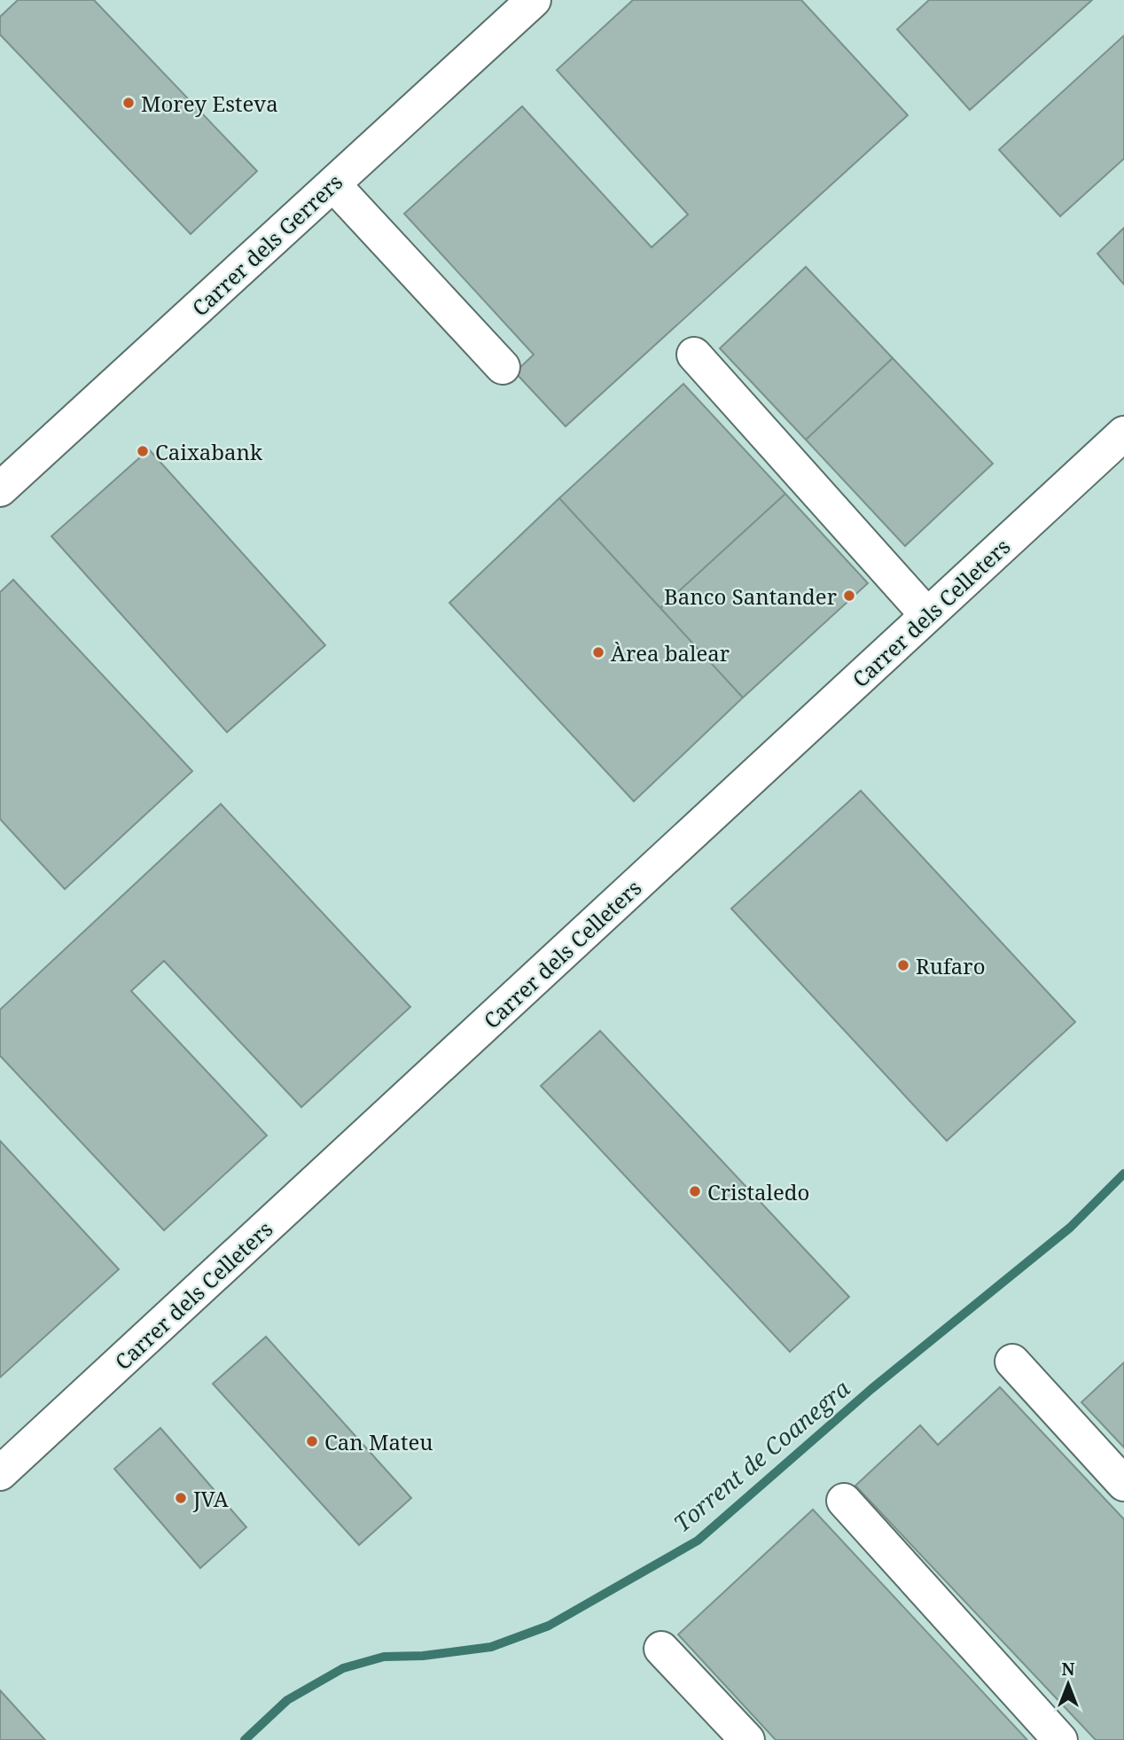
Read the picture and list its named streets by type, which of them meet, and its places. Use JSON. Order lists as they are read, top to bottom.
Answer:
{
  "streets": {
    "street": ["Carrer dels Gerrers", "Carrer dels Celleters"]
  },
  "water": ["Torrent de Coanegra"],
  "places": [
    "Morey Esteva",
    "Caixabank",
    "Banco Santander",
    "Àrea balear",
    "Rufaro",
    "Cristaledo",
    "Can Mateu",
    "JVA"
  ],
  "north": "top"
}
